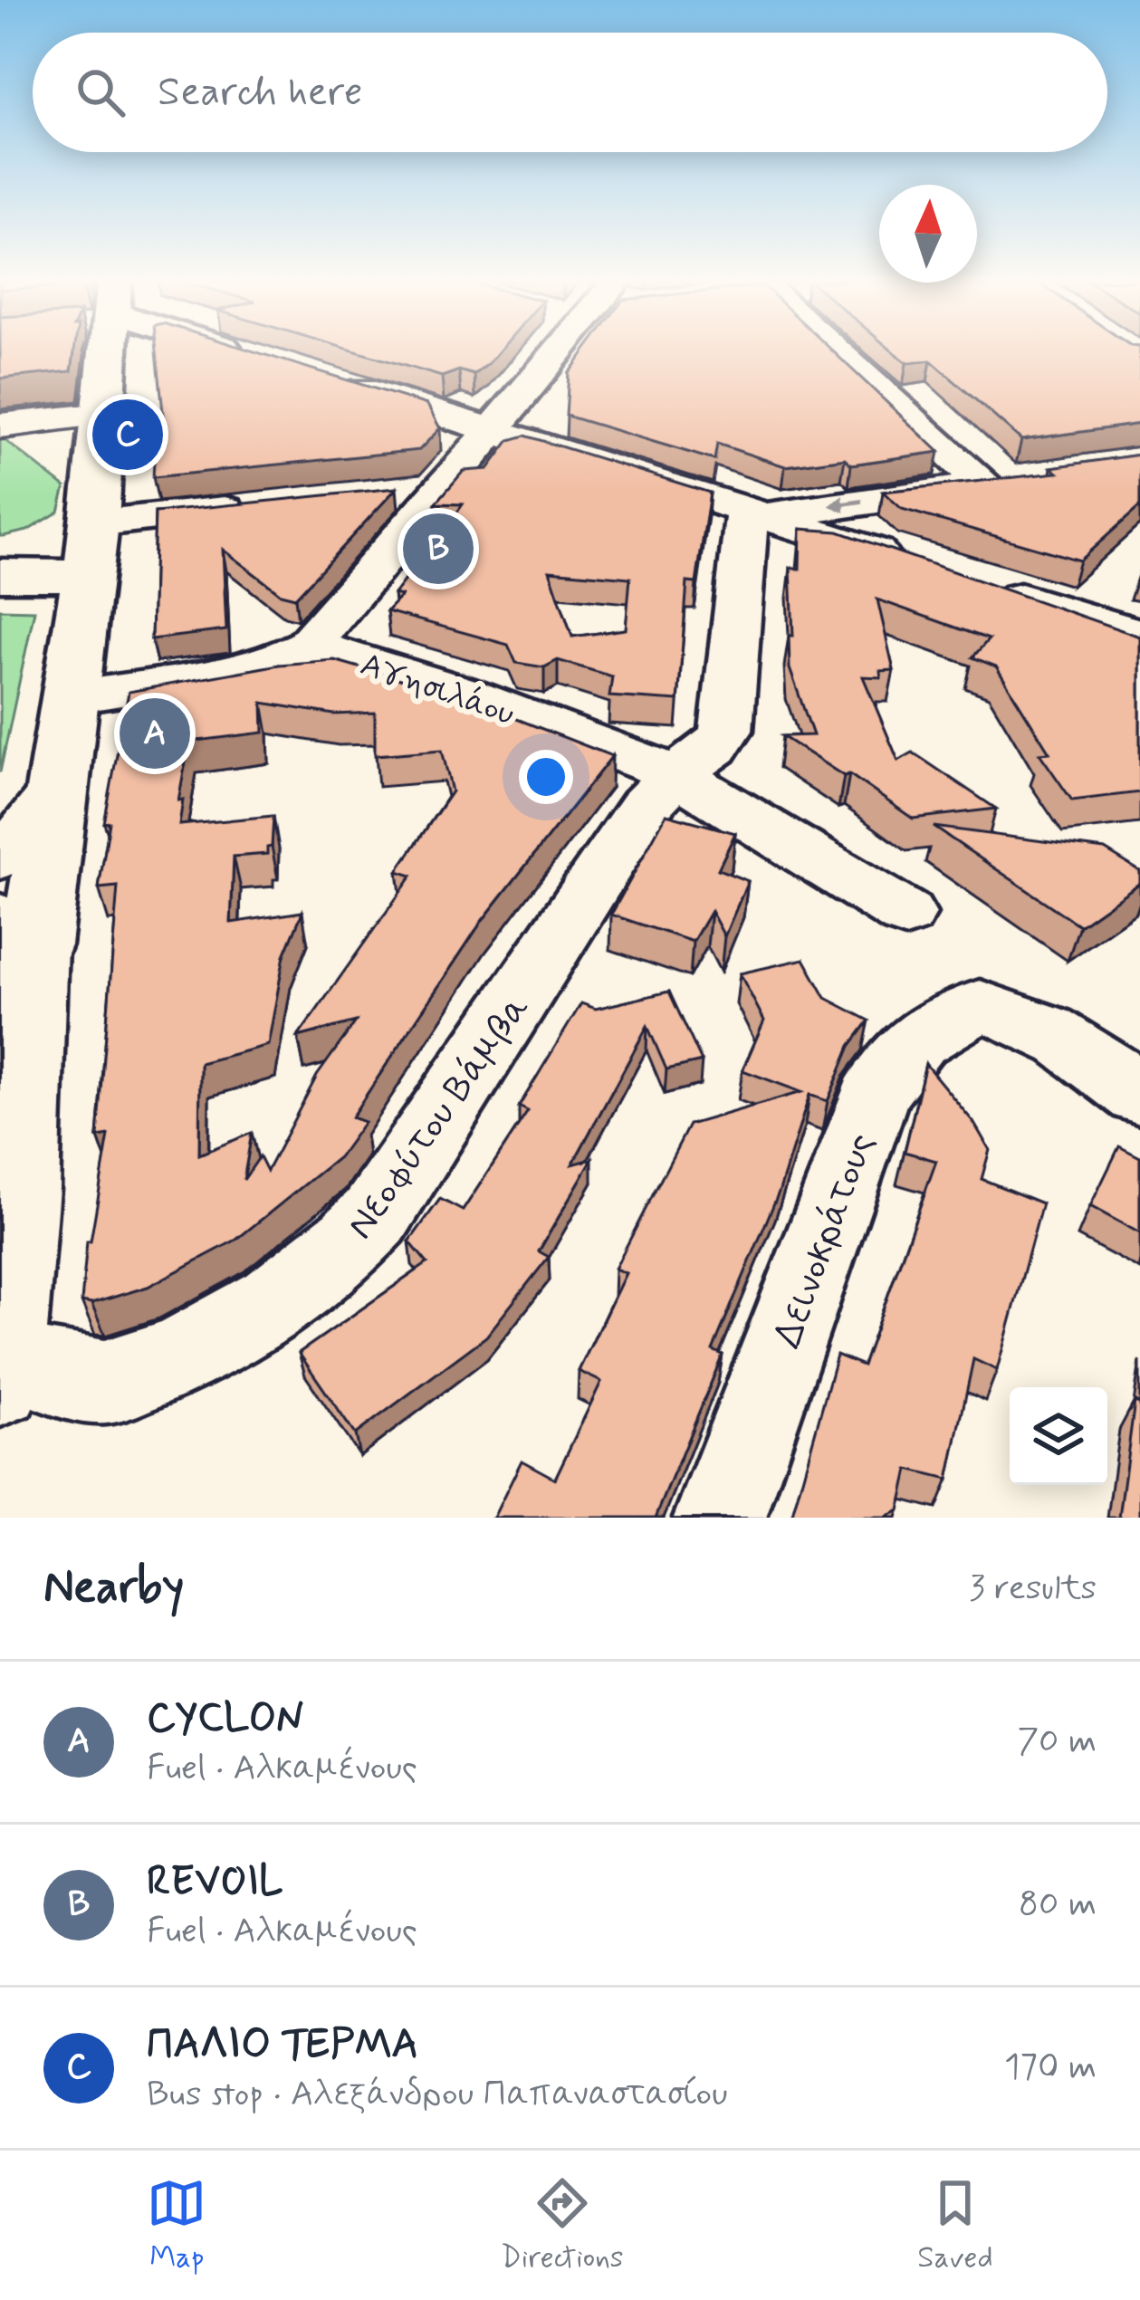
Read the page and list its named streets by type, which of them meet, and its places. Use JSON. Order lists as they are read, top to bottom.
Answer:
{
  "streets": {
    "street": ["Αγησιλάου", "Νεοφύτου Βάμβα", "Δεινοκράτους"]
  },
  "crossings": [
    ["Αγησιλάου", "Νεοφύτου Βάμβα"]
  ],
  "north": "top",
  "page": {
    "search": "Search here",
    "pins": ["C", "B", "A"],
    "heading": ["Nearby", "3 results"],
    "list": [
      {
        "mark": "A",
        "name": "CYCLON",
        "note": "Fuel · Αλκαμένους",
        "value": "70 m"
      },
      {
        "mark": "B",
        "name": "REVOIL",
        "note": "Fuel · Αλκαμένους",
        "value": "80 m"
      },
      {
        "mark": "C",
        "name": "ΠΑΛΙΟ ΤΕΡΜΑ",
        "note": "Bus stop · Αλεξάνδρου Παπαναστασίου",
        "value": "170 m"
      }
    ],
    "nav": ["Map", "Directions", "Saved"]
  }
}
